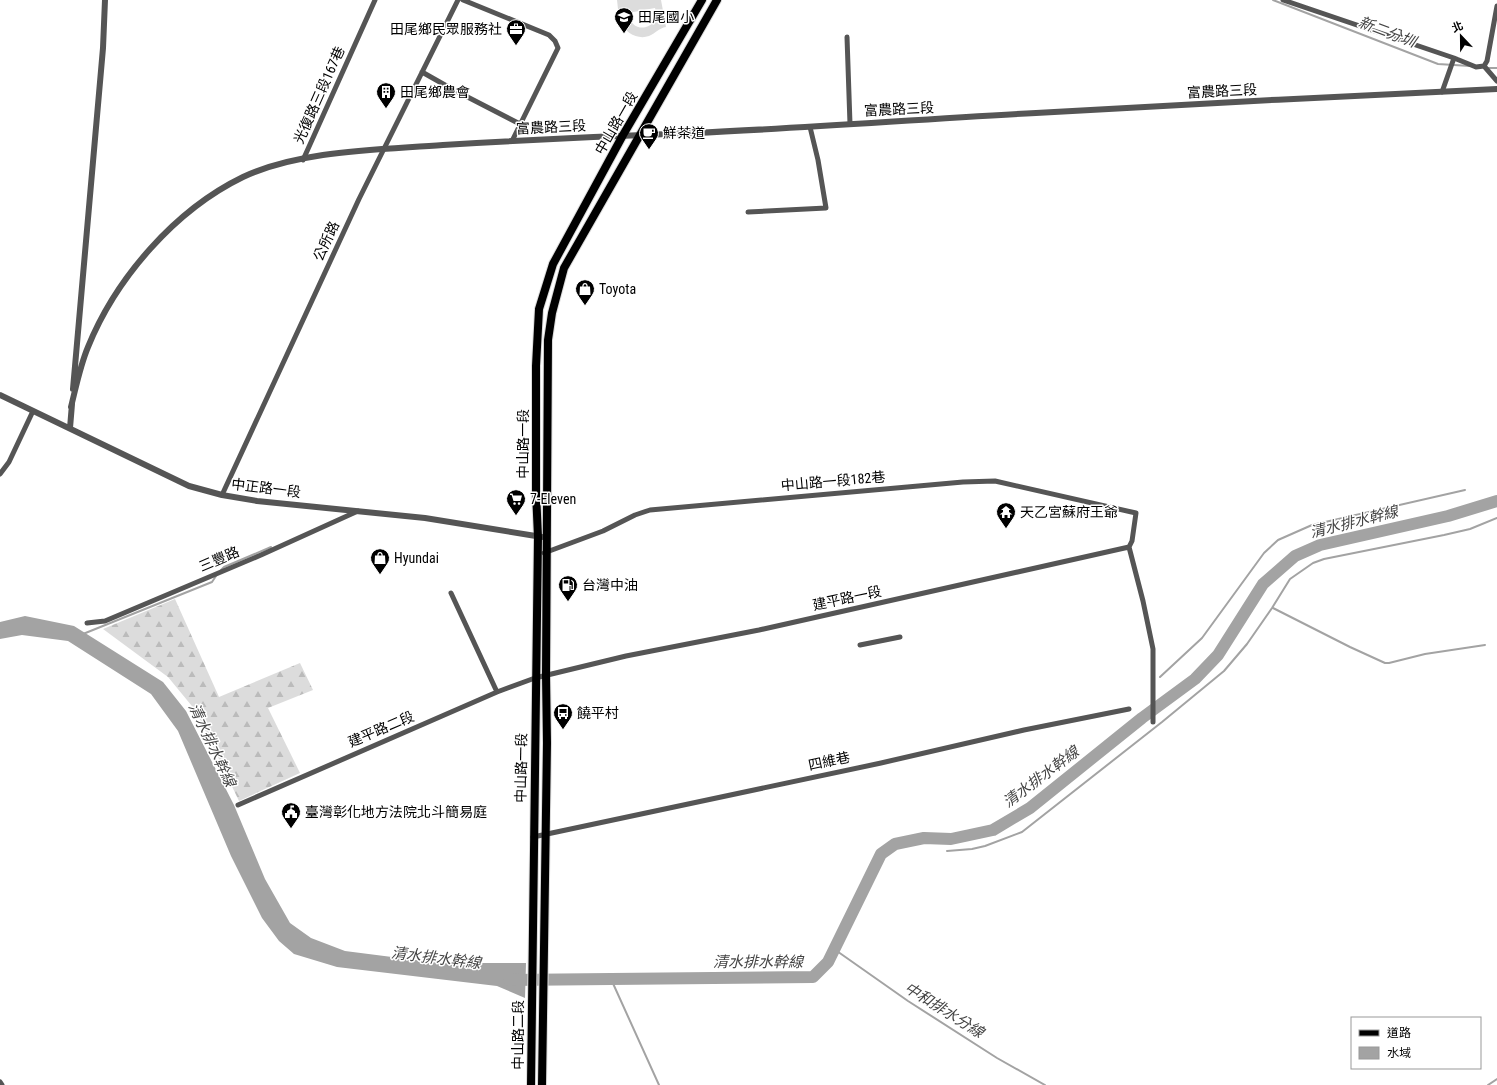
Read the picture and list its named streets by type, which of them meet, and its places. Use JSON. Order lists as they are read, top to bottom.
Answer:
{
  "streets": {
    "main road": ["中山路一段", "中山路二段"],
    "street": [
      "富農路三段",
      "光復路三段167巷",
      "公所路",
      "中山路一段182巷",
      "中正路一段",
      "三豐路",
      "建平路一段",
      "建平路二段",
      "四維巷"
    ]
  },
  "crossings": [
    ["富農路三段", "光復路三段167巷"],
    ["富農路三段", "中山路一段"],
    ["富農路三段", "公所路"],
    ["中山路一段", "中山路一段182巷"],
    ["中山路一段", "中正路一段"],
    ["中山路一段", "建平路一段"],
    ["中山路一段", "建平路二段"],
    ["中山路一段", "四維巷"],
    ["中山路一段", "中山路二段"],
    ["公所路", "中正路一段"],
    ["中山路一段182巷", "建平路一段"],
    ["中正路一段", "三豐路"],
    ["建平路一段", "建平路二段"]
  ],
  "water": ["新二分圳", "清水排水幹線", "中和排水分線"],
  "places": {
    "school or university": ["田尾國小"],
    "office": ["田尾鄉民眾服務社"],
    "building": ["田尾鄉農會"],
    "cafe": ["鮮茶道"],
    "shop": ["Toyota", "Hyundai"],
    "supermarket": ["7-Eleven"],
    "temple": ["天乙宮蘇府王爺"],
    "fuel station": ["台灣中油"],
    "bus stop": ["饒平村"],
    "public building": ["臺灣彰化地方法院北斗簡易庭"]
  },
  "legend": ["道路", "水域"],
  "north": "top"
}
